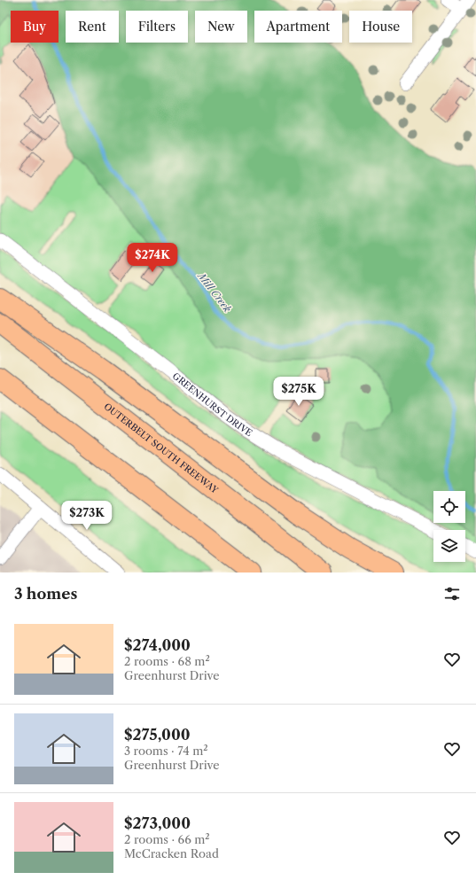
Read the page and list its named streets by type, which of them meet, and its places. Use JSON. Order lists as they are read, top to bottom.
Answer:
{
  "streets": {
    "highway": ["OUTERBELT SOUTH FREEWAY"],
    "street": ["GREENHURST DRIVE"]
  },
  "water": ["Mill Creek"],
  "page": {
    "chip": [
      "Buy",
      "Rent",
      "Filters",
      "New",
      "Apartment",
      "House"
    ],
    "price": ["$274K", "$275K", "$273K"],
    "heading": "3 homes",
    "list": [
      {
        "name": "$274,000",
        "note": "2 rooms · 68 m² · Greenhurst Drive"
      },
      {
        "name": "$275,000",
        "note": "3 rooms · 74 m² · Greenhurst Drive"
      },
      {
        "name": "$273,000",
        "note": "2 rooms · 66 m² · McCracken Road"
      }
    ]
  }
}
